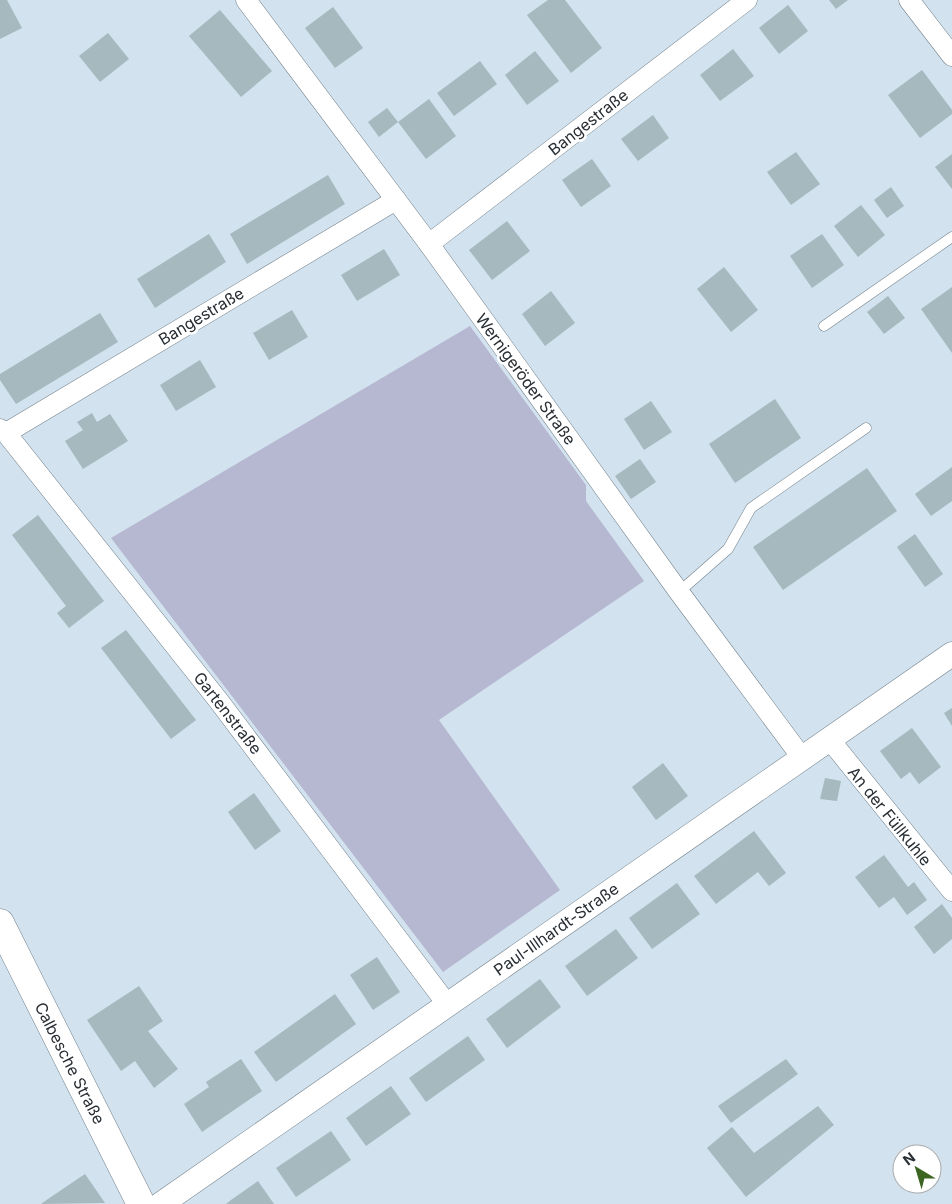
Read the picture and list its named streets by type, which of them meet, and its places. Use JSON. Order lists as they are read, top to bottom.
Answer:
{
  "streets": {
    "main road": ["Calbesche Straße"],
    "street": [
      "Bangestraße",
      "Wernigeröder Straße",
      "Gartenstraße",
      "An der Füllkuhle",
      "Paul-Illhardt-Straße"
    ]
  },
  "crossings": [
    ["Bangestraße", "Wernigeröder Straße"],
    ["Bangestraße", "Gartenstraße"],
    ["Wernigeröder Straße", "Paul-Illhardt-Straße"],
    ["Gartenstraße", "Paul-Illhardt-Straße"],
    ["An der Füllkuhle", "Paul-Illhardt-Straße"]
  ],
  "north": "top left"
}
